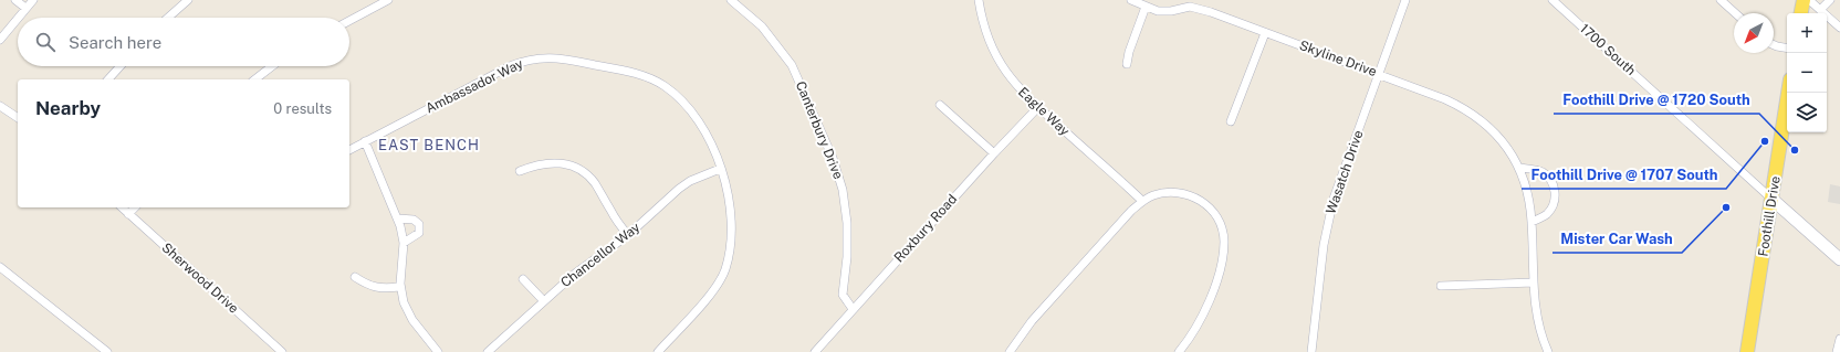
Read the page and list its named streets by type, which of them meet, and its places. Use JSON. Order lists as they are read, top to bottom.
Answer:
{
  "streets": {
    "main road": ["Foothill Drive"],
    "street": [
      "1700 South",
      "Skyline Drive",
      "Ambassador Way",
      "Eagle Way",
      "Canterbury Drive",
      "Wasatch Drive",
      "Roxbury Road",
      "Chancellor Way",
      "Sherwood Drive"
    ]
  },
  "crossings": [
    ["1700 South", "Foothill Drive"],
    ["Skyline Drive", "Wasatch Drive"],
    ["Ambassador Way", "Chancellor Way"],
    ["Eagle Way", "Roxbury Road"],
    ["Canterbury Drive", "Roxbury Road"]
  ],
  "districts": ["EAST BENCH"],
  "places": ["Foothill Drive @ 1707 South", "Foothill Drive @ 1720 South", "Mister Car Wash"],
  "north": "bottom left",
  "page": {
    "map_buttons": ["+", "−"],
    "search": "Search here",
    "heading": ["Nearby", "0 results"]
  }
}
